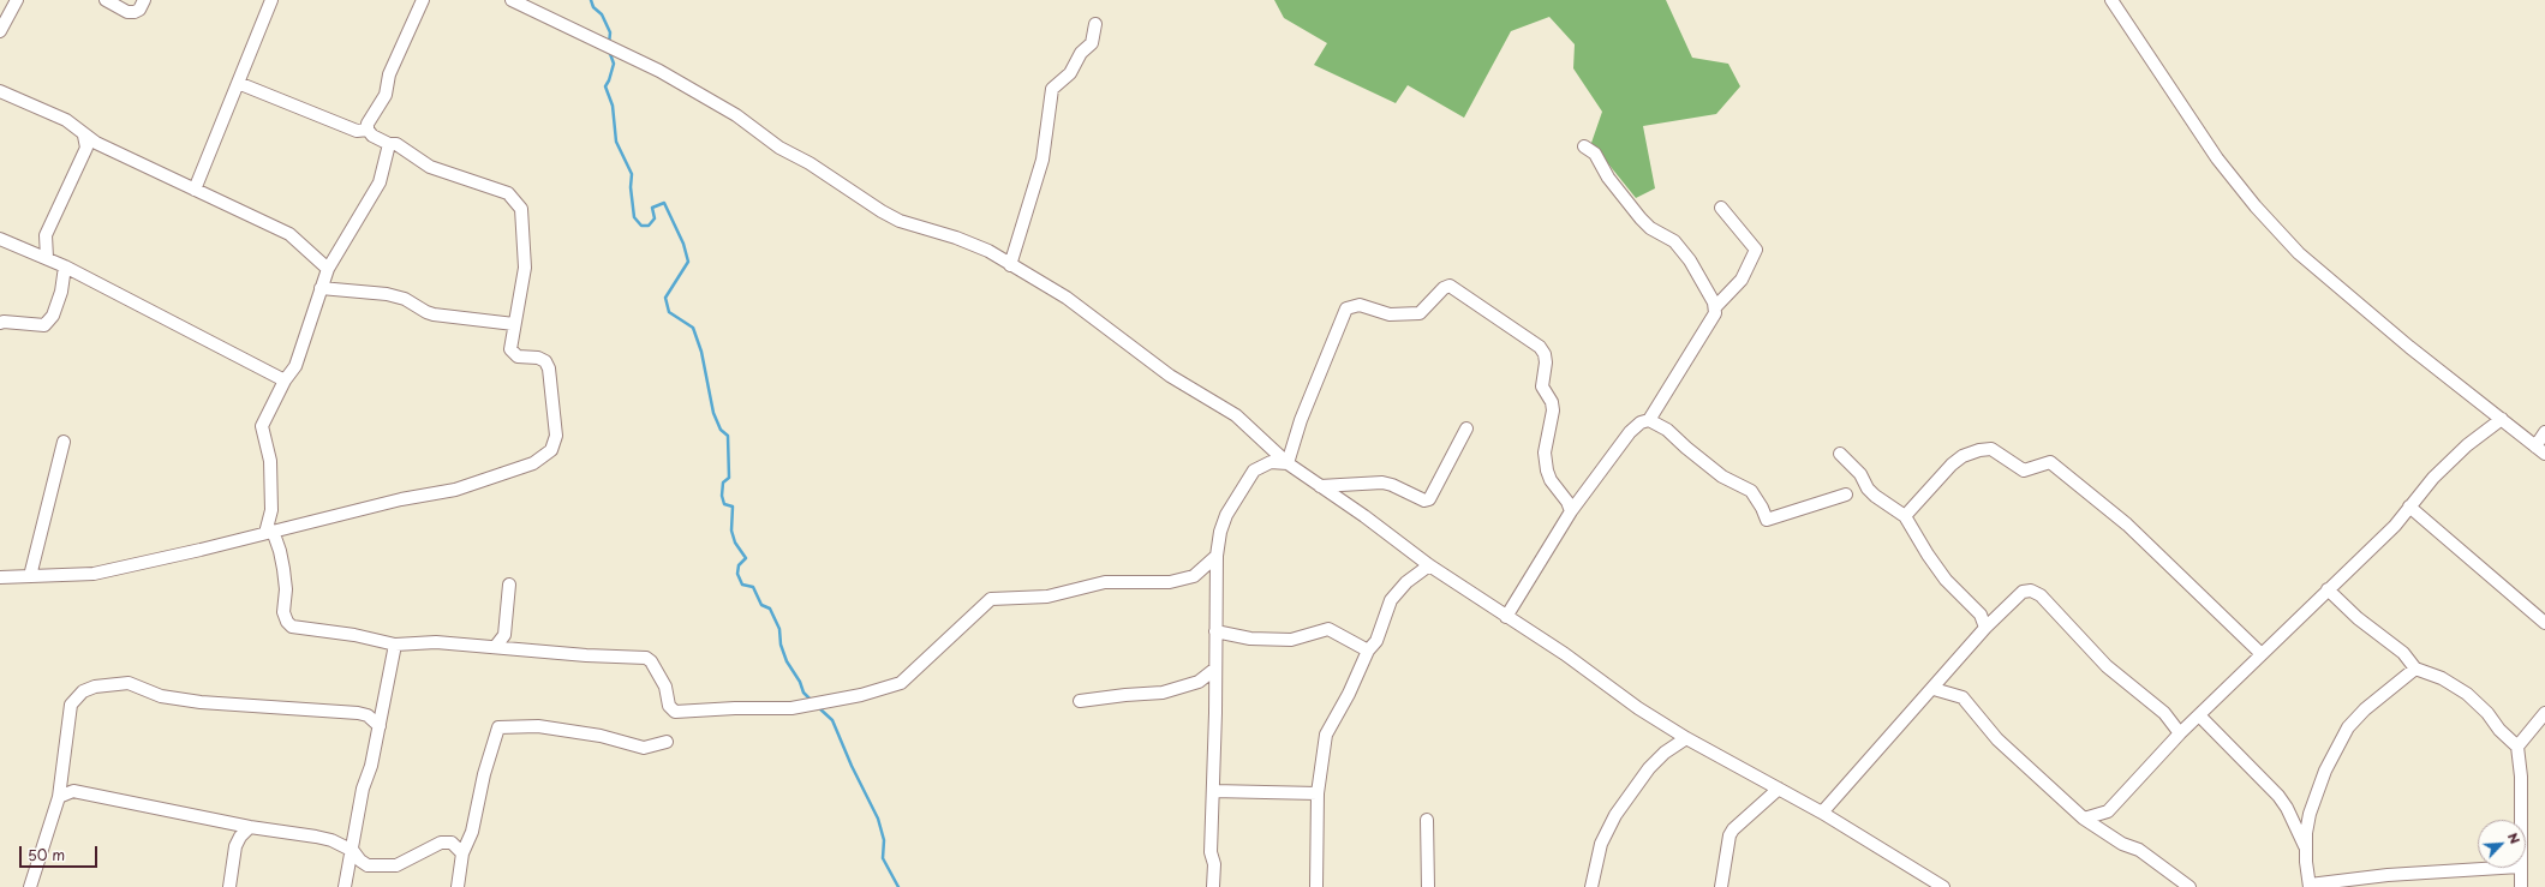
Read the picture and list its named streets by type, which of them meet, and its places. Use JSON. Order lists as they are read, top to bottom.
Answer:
{
  "scale_bar": "50 m",
  "north": "top right"
}
